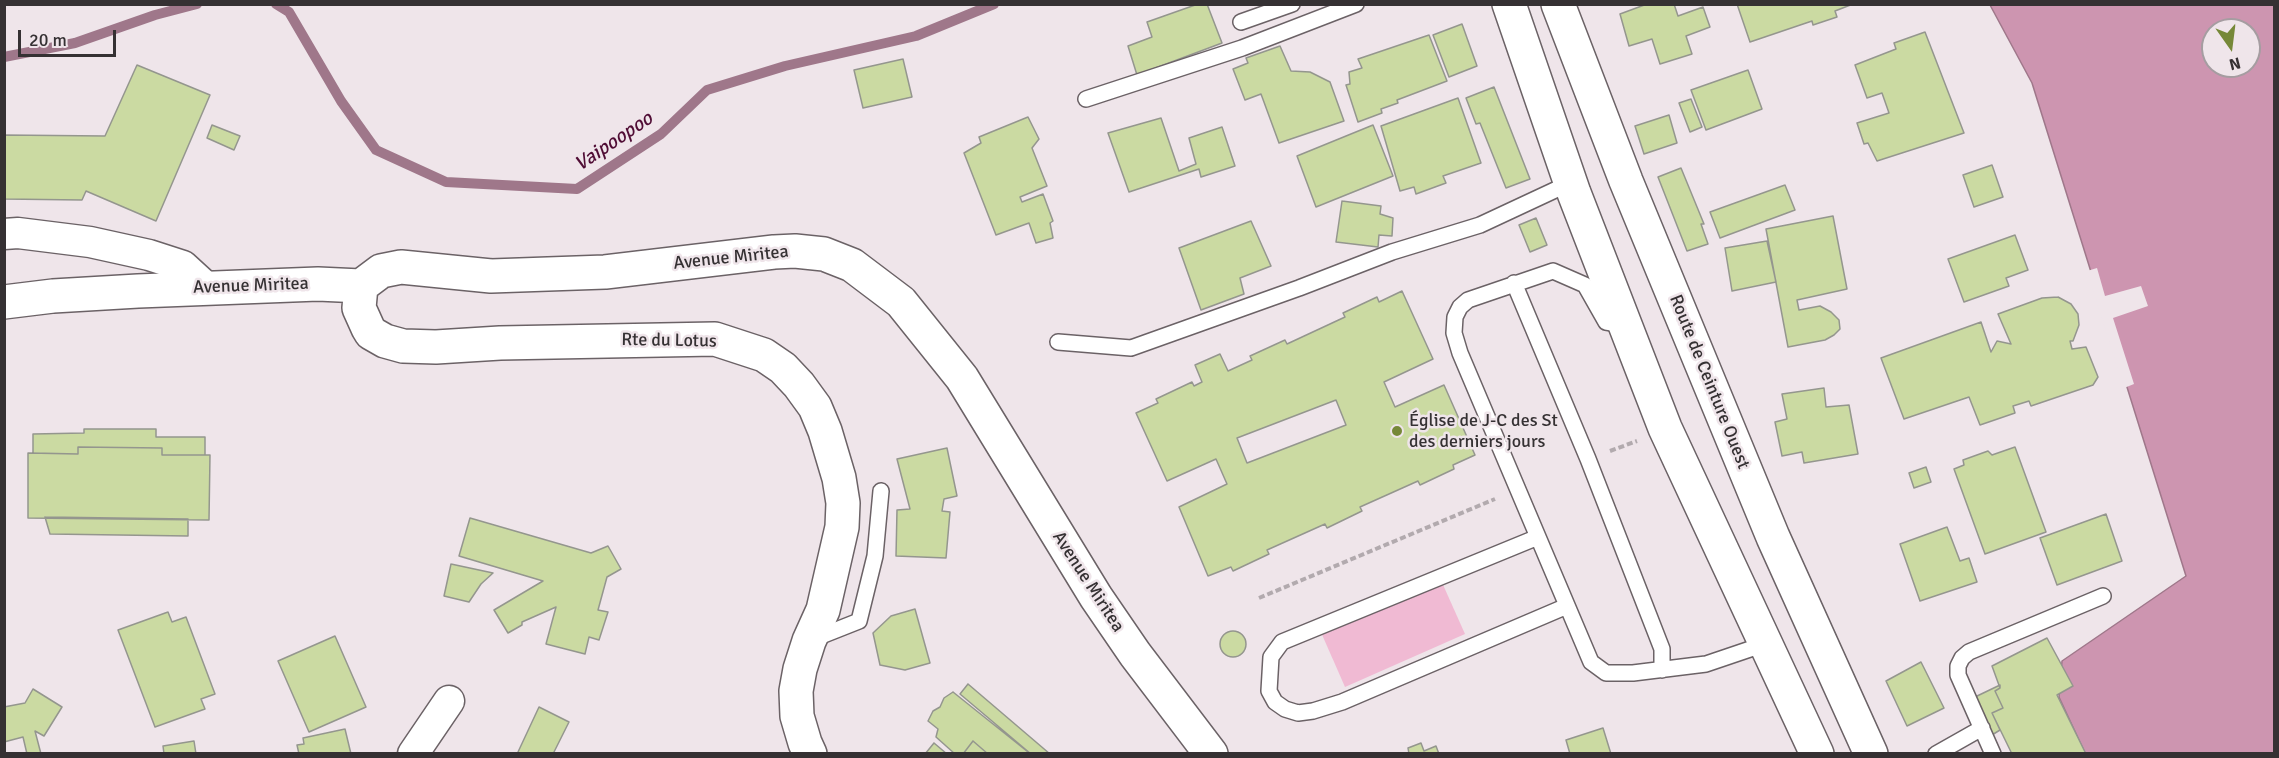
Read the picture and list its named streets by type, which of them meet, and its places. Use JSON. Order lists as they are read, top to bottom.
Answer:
{
  "streets": {
    "main road": ["Avenue Miritea", "Rte du Lotus", "Route de Ceinture Ouest"]
  },
  "crossings": [
    ["Avenue Miritea", "Rte du Lotus"]
  ],
  "water": ["Vaipoopoo"],
  "places": ["Église de J-C des St des derniers jours"],
  "scale_bar": "20 m",
  "north": "bottom"
}
